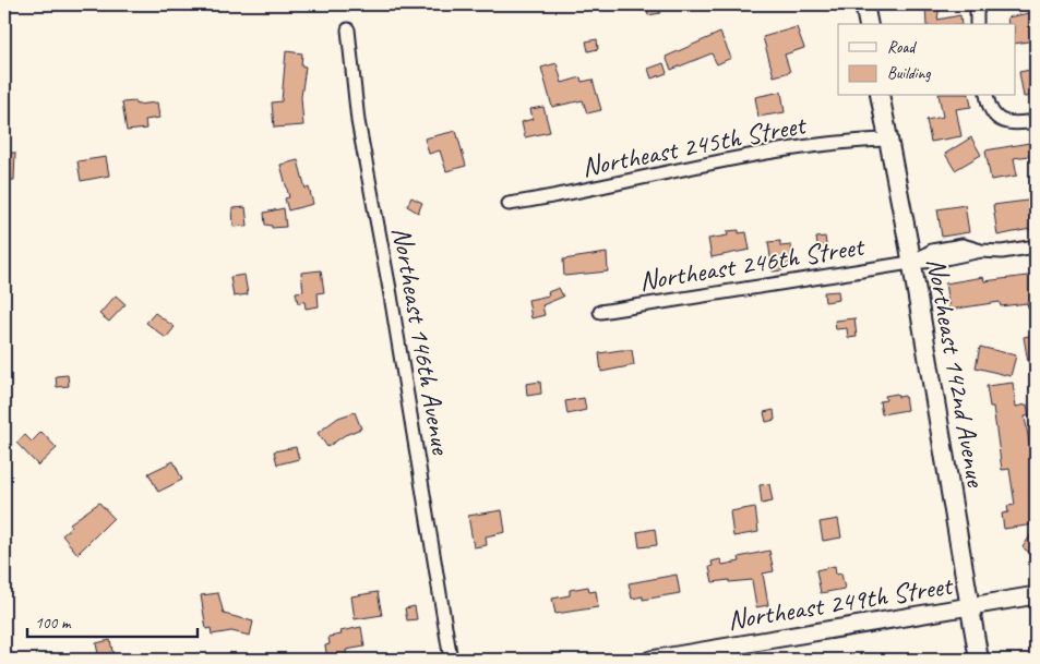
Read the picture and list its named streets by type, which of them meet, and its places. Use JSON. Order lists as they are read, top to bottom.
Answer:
{
  "streets": {
    "main road": ["Northeast 142nd Avenue"],
    "street": [
      "Northeast 245th Street",
      "Northeast 246th Street",
      "Northeast 146th Avenue",
      "Northeast 249th Street"
    ]
  },
  "crossings": [
    ["Northeast 245th Street", "Northeast 142nd Avenue"],
    ["Northeast 246th Street", "Northeast 142nd Avenue"],
    ["Northeast 142nd Avenue", "Northeast 249th Street"]
  ],
  "legend": ["Road", "Building"],
  "scale_bar": "100 m"
}
